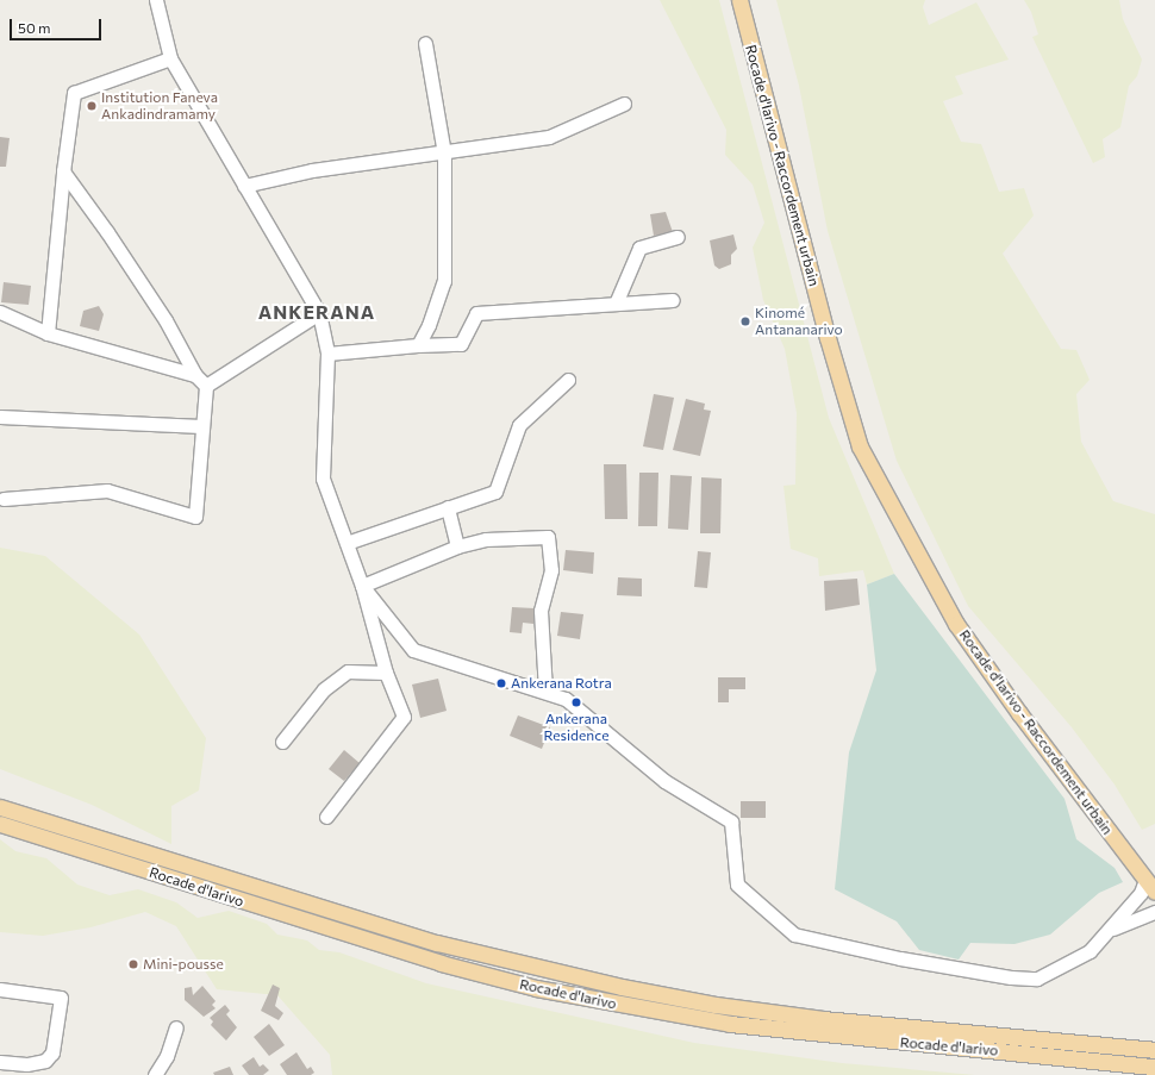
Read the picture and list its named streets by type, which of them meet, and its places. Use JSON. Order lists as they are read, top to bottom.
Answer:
{
  "streets": {
    "main road": ["Rocade d'Iarivo - Raccordement urbain", "Rocade d'Iarivo"]
  },
  "districts": ["ANKERANA"],
  "places": [
    "Institution Faneva Ankadindramamy",
    "Kinomé Antananarivo",
    "Ankerana Rotra",
    "Ankerana Residence",
    "Mini-pousse"
  ],
  "scale_bar": "50 m"
}
